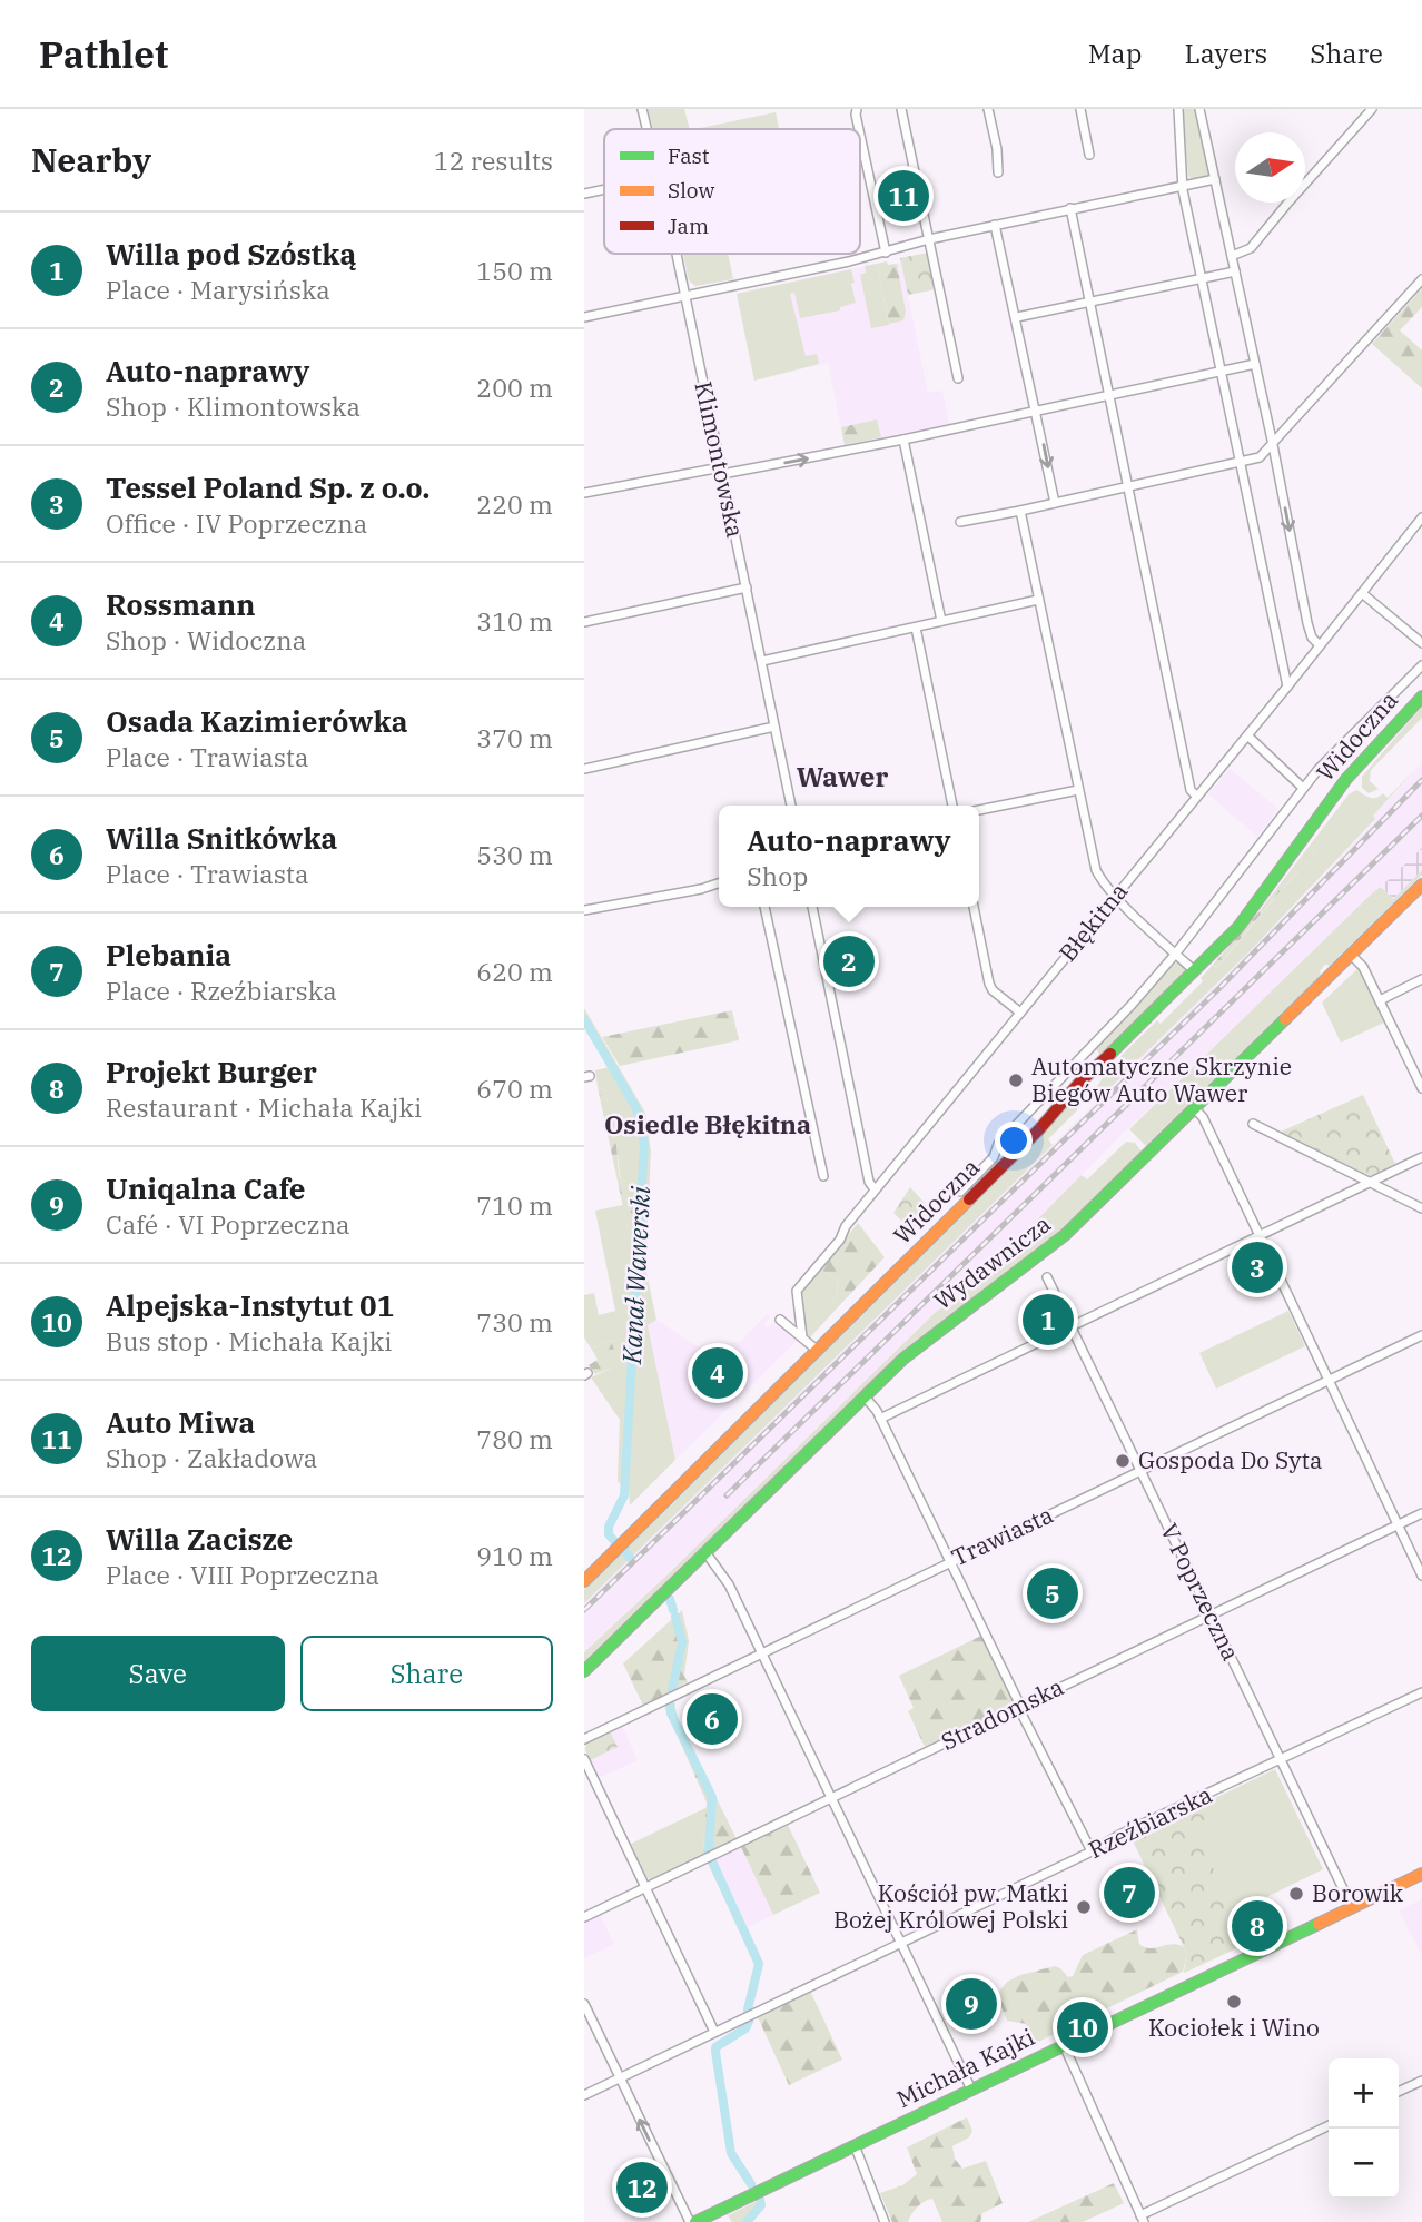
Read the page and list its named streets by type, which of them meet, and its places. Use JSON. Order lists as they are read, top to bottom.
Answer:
{
  "streets": {
    "main road": ["Widoczna", "Wydawnicza", "Michała Kajki"],
    "street": [
      "Klimontowska",
      "Błękitna",
      "Trawiasta",
      "V Poprzeczna",
      "Stradomska",
      "Rzeźbiarska"
    ]
  },
  "crossings": [
    ["Trawiasta", "V Poprzeczna"],
    ["V Poprzeczna", "Stradomska"],
    ["V Poprzeczna", "Rzeźbiarska"],
    ["V Poprzeczna", "Michała Kajki"]
  ],
  "districts": ["Wawer", "Osiedle Błękitna"],
  "water": ["Kanał Wawerski"],
  "places": [
    "Automatyczne Skrzynie Biegów Auto Wawer",
    "Gospoda Do Syta",
    "Borowik",
    "Kościół pw. Matki Bożej Królowej Polski",
    "Kociołek i Wino"
  ],
  "legend": ["Fast", "Slow", "Jam"],
  "north": "right",
  "page": {
    "header": "Pathlet",
    "nav": ["Map", "Layers", "Share"],
    "heading": ["Nearby", "12 results"],
    "pins": [
      "11",
      "2",
      "3",
      "1",
      "4",
      "5",
      "6",
      "7",
      "8",
      "9",
      "10",
      "12"
    ],
    "list": [
      {
        "mark": "1",
        "name": "Willa pod Szóstką",
        "note": "Place · Marysińska",
        "value": "150 m"
      },
      {
        "mark": "2",
        "name": "Auto-naprawy",
        "note": "Shop · Klimontowska",
        "value": "200 m"
      },
      {
        "mark": "3",
        "name": "Tessel Poland Sp. z o.o.",
        "note": "Office · IV Poprzeczna",
        "value": "220 m"
      },
      {
        "mark": "4",
        "name": "Rossmann",
        "note": "Shop · Widoczna",
        "value": "310 m"
      },
      {
        "mark": "5",
        "name": "Osada Kazimierówka",
        "note": "Place · Trawiasta",
        "value": "370 m"
      },
      {
        "mark": "6",
        "name": "Willa Snitkówka",
        "note": "Place · Trawiasta",
        "value": "530 m"
      },
      {
        "mark": "7",
        "name": "Plebania",
        "note": "Place · Rzeźbiarska",
        "value": "620 m"
      },
      {
        "mark": "8",
        "name": "Projekt Burger",
        "note": "Restaurant · Michała Kajki",
        "value": "670 m"
      },
      {
        "mark": "9",
        "name": "Uniqalna Cafe",
        "note": "Café · VI Poprzeczna",
        "value": "710 m"
      },
      {
        "mark": "10",
        "name": "Alpejska-Instytut 01",
        "note": "Bus stop · Michała Kajki",
        "value": "730 m"
      },
      {
        "mark": "11",
        "name": "Auto Miwa",
        "note": "Shop · Zakładowa",
        "value": "780 m"
      },
      {
        "mark": "12",
        "name": "Willa Zacisze",
        "note": "Place · VIII Poprzeczna",
        "value": "910 m"
      }
    ],
    "popup": ["Auto-naprawy", "Shop"],
    "buttons": ["Save", "Share"],
    "map_buttons": ["+", "−"]
  }
}
